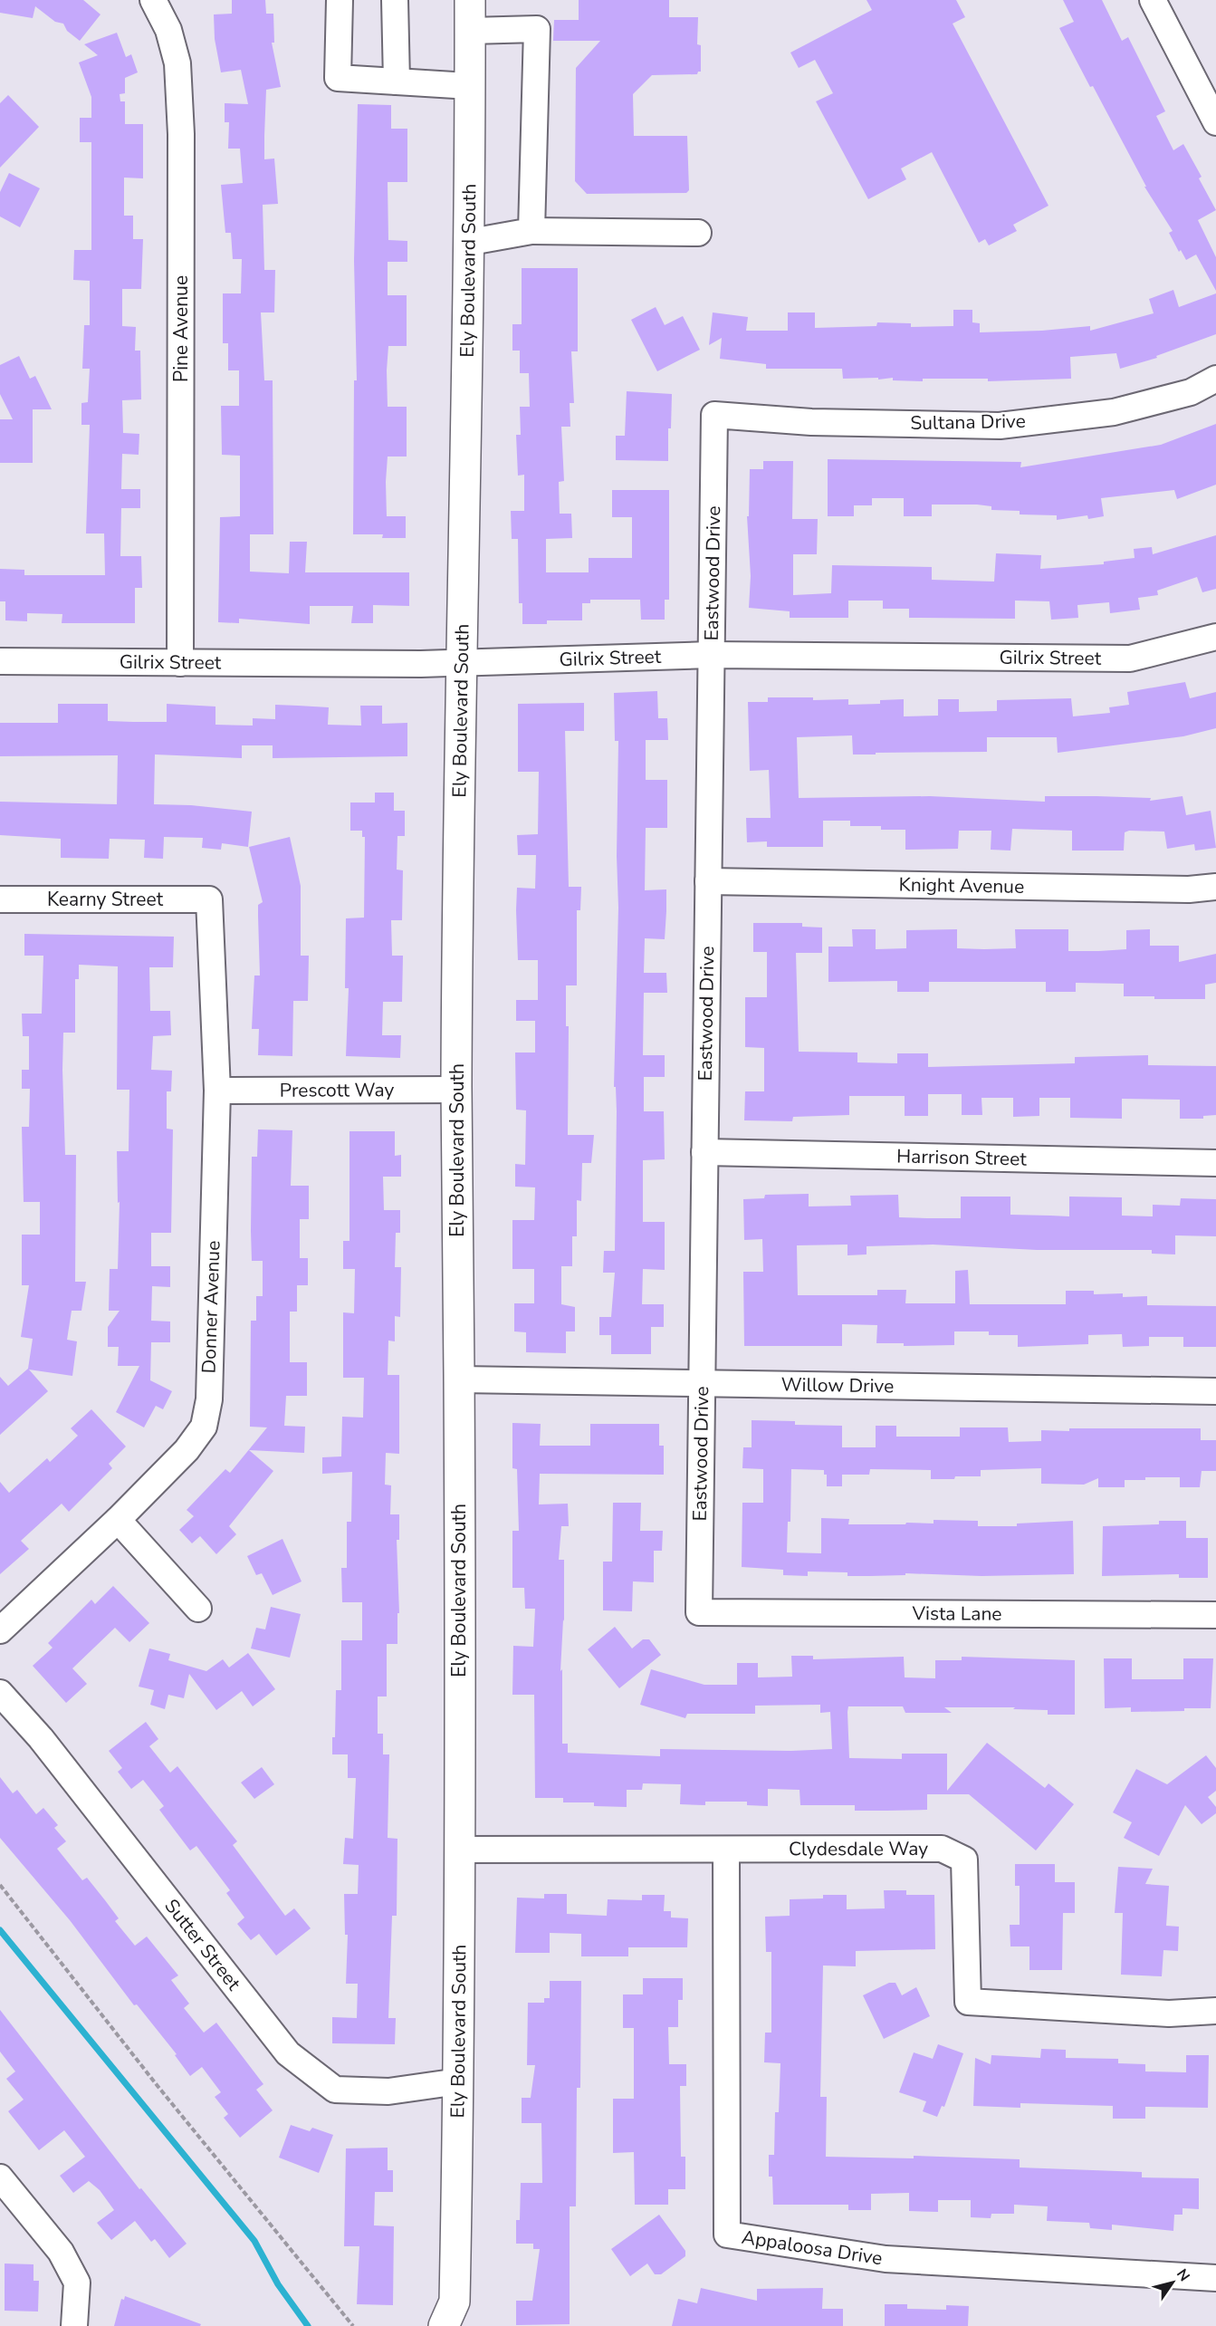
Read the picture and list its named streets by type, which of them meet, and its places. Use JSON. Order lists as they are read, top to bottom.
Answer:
{
  "streets": {
    "main road": ["Ely Boulevard South"],
    "street": [
      "Pine Avenue",
      "Sultana Drive",
      "Eastwood Drive",
      "Gilrix Street",
      "Knight Avenue",
      "Kearny Street",
      "Prescott Way",
      "Harrison Street",
      "Donner Avenue",
      "Willow Drive",
      "Vista Lane",
      "Clydesdale Way",
      "Sutter Street",
      "Appaloosa Drive"
    ]
  },
  "crossings": [
    ["Ely Boulevard South", "Gilrix Street"],
    ["Ely Boulevard South", "Prescott Way"],
    ["Ely Boulevard South", "Willow Drive"],
    ["Ely Boulevard South", "Clydesdale Way"],
    ["Ely Boulevard South", "Sutter Street"],
    ["Pine Avenue", "Gilrix Street"],
    ["Sultana Drive", "Eastwood Drive"],
    ["Eastwood Drive", "Gilrix Street"],
    ["Eastwood Drive", "Knight Avenue"],
    ["Eastwood Drive", "Harrison Street"],
    ["Eastwood Drive", "Willow Drive"],
    ["Eastwood Drive", "Vista Lane"],
    ["Kearny Street", "Donner Avenue"],
    ["Prescott Way", "Donner Avenue"],
    ["Clydesdale Way", "Appaloosa Drive"]
  ],
  "north": "top right"
}
